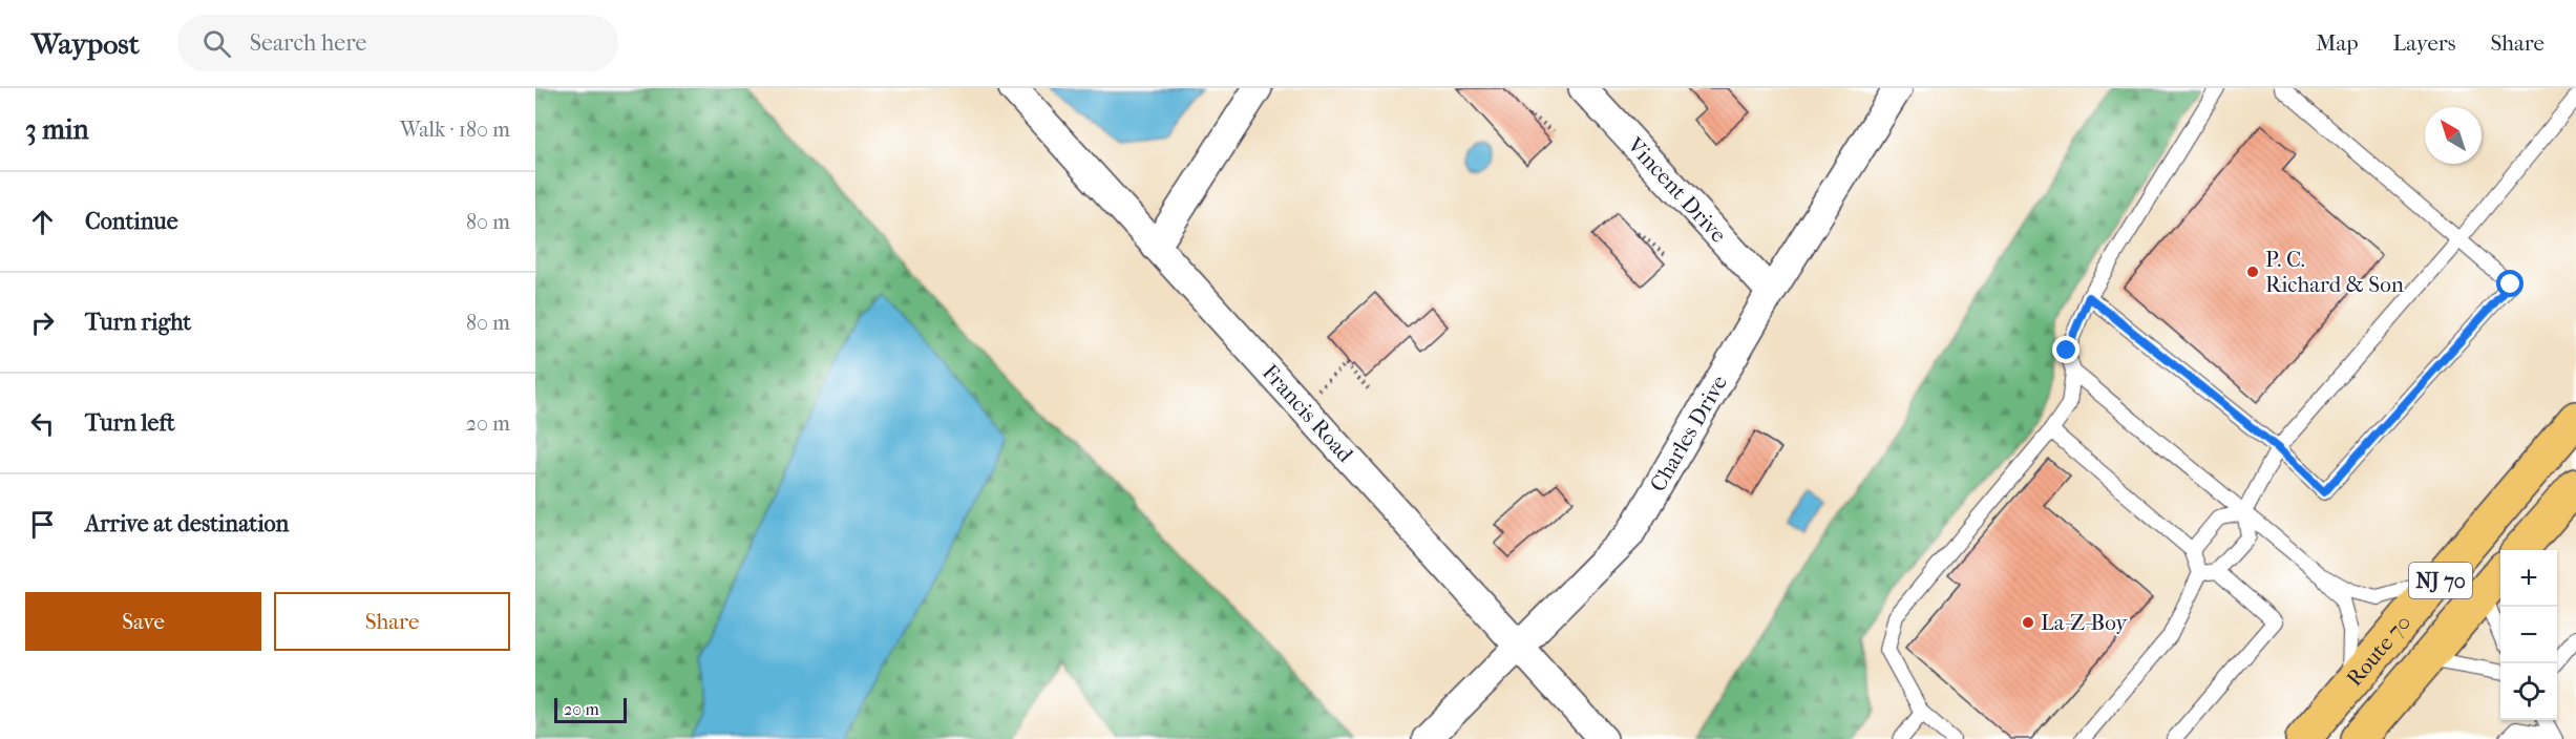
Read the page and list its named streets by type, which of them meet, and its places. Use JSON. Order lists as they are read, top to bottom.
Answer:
{
  "streets": {
    "highway": ["NJ 70", "Route 70"],
    "street": ["Vincent Drive", "Francis Road", "Charles Drive"]
  },
  "crossings": [
    ["Vincent Drive", "Charles Drive"],
    ["Francis Road", "Charles Drive"]
  ],
  "places": ["P. C. Richard & Son", "La-Z-Boy"],
  "scale_bar": "20 m",
  "north": "top left",
  "page": {
    "header": "Waypost",
    "search": "Search here",
    "nav": ["Map", "Layers", "Share"],
    "heading": ["3 min", "Walk · 180 m"],
    "list": [
      ["Continue", "80 m"],
      ["Turn right", "80 m"],
      ["Turn left", "20 m"],
      "Arrive at destination"
    ],
    "map_buttons": ["+", "−"],
    "buttons": ["Save", "Share"],
    "scale": "20 m"
  }
}
